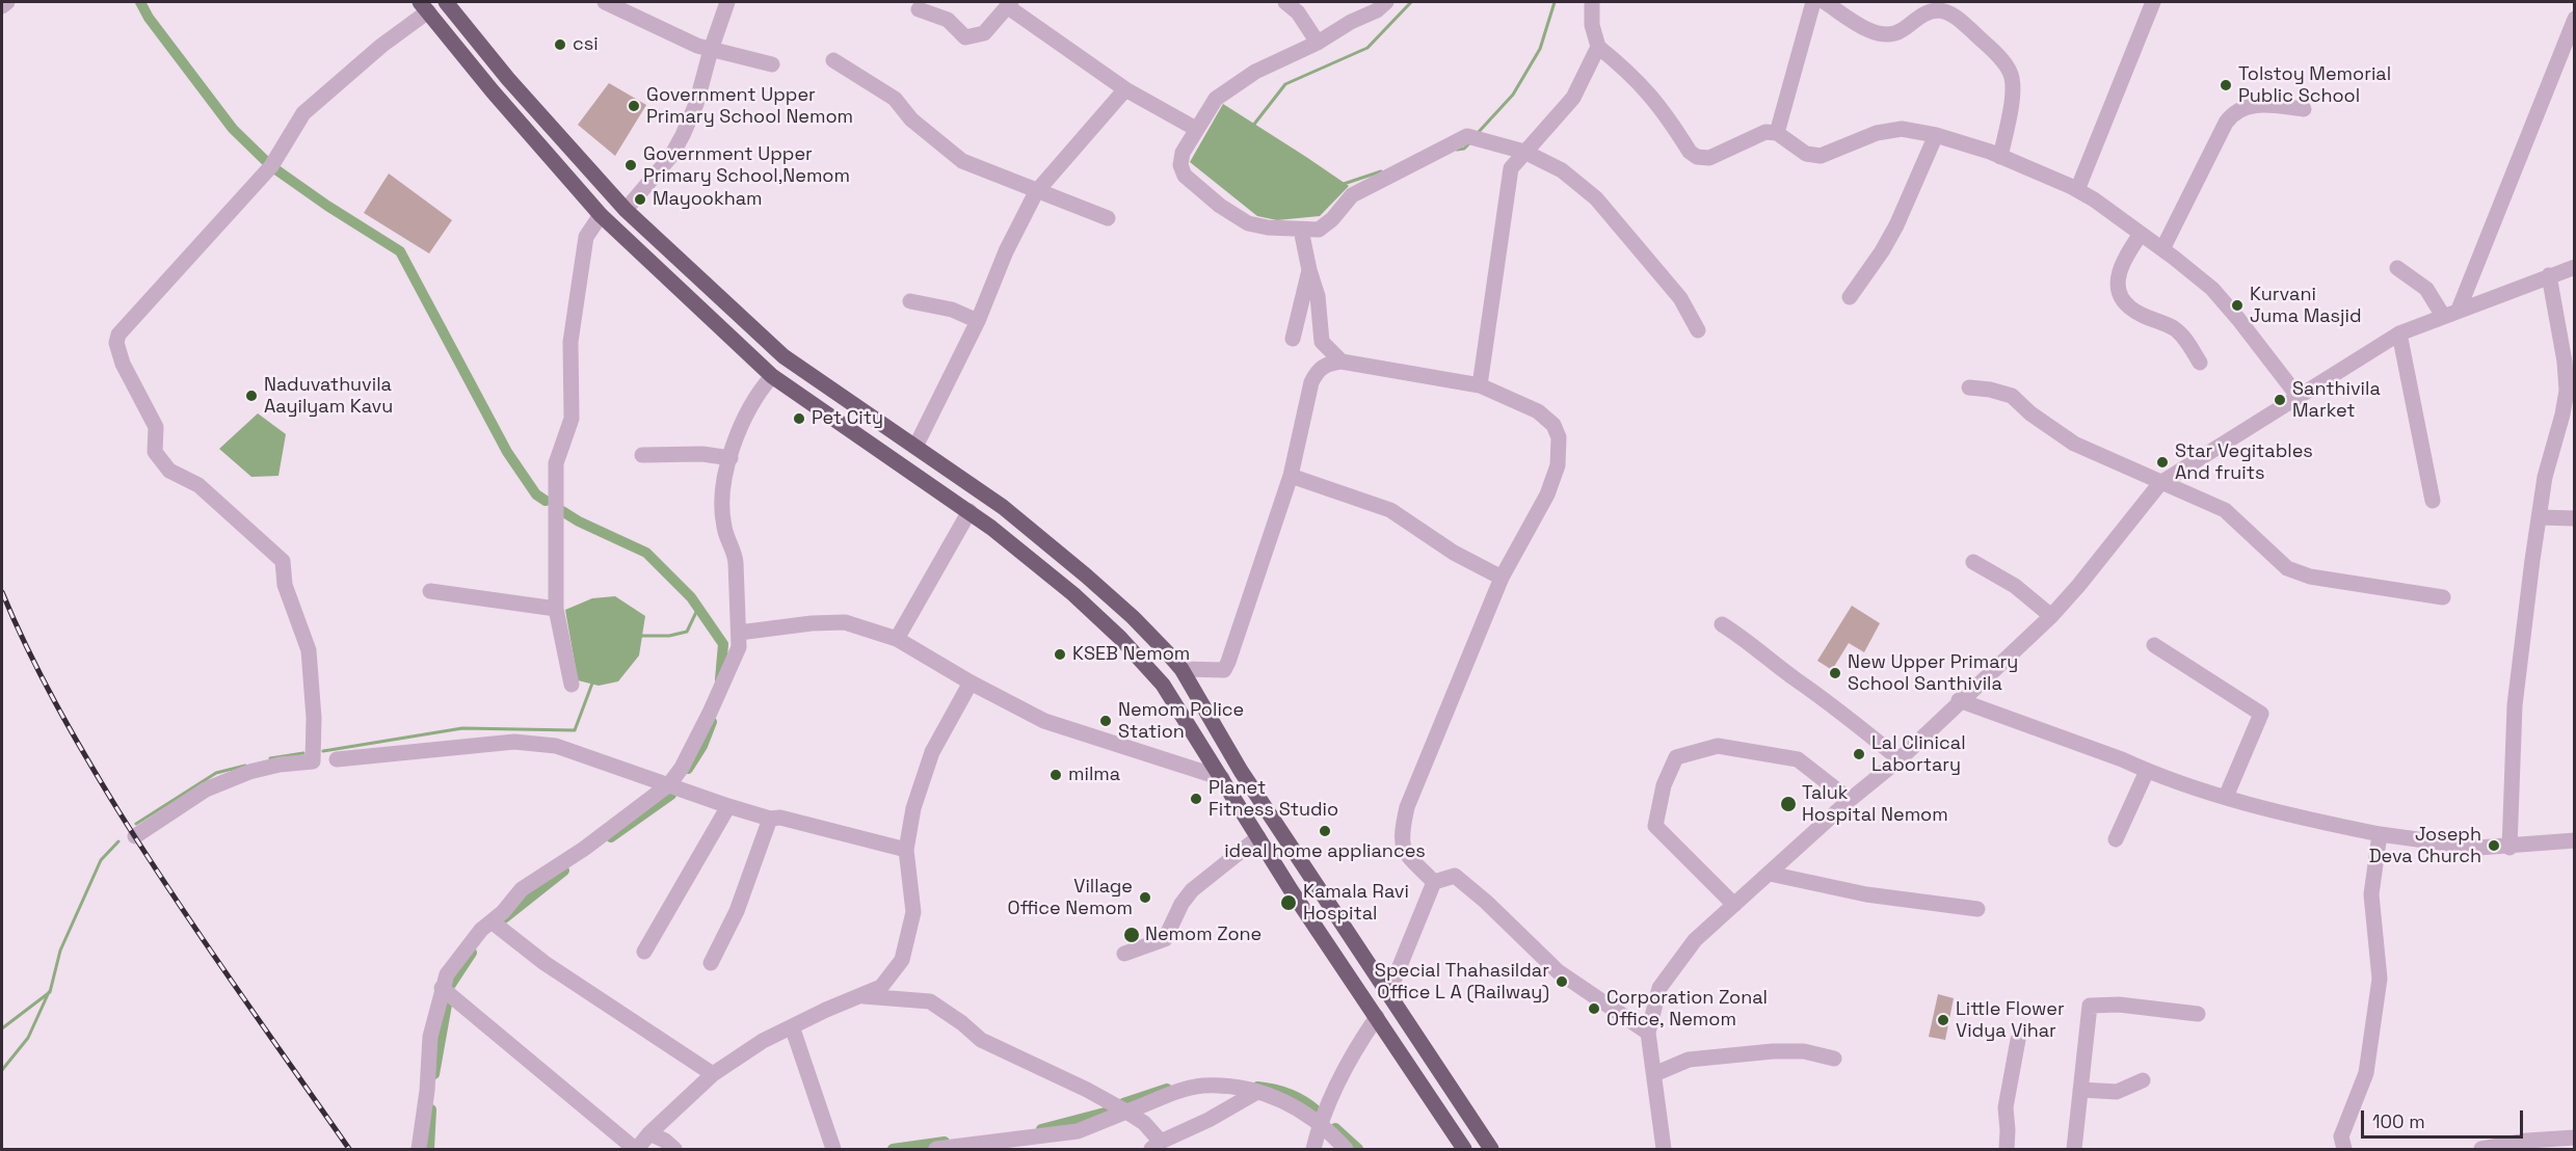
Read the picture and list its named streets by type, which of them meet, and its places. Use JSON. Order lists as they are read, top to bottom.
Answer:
{
  "places": [
    "csi",
    "Tolstoy Memorial Public School",
    "Government Upper Primary School Nemom",
    "Government Upper Primary School,Nemom",
    "Mayookham",
    "Kurvani Juma Masjid",
    "Naduvathuvila Aayilyam Kavu",
    "Santhivila Market",
    "Pet City",
    "Star Vegitables And fruits",
    "KSEB Nemom",
    "New Upper Primary School Santhivila",
    "Nemom Police Station",
    "Lal Clinical Labortary",
    "milma",
    "Planet Fitness Studio",
    "Taluk Hospital Nemom",
    "ideal home appliances",
    "Joseph Deva Church",
    "Village Office Nemom",
    "Kamala Ravi Hospital",
    "Nemom Zone",
    "Special Thahasildar Office L A (Railway)",
    "Corporation Zonal Office, Nemom",
    "Little Flower Vidya Vihar"
  ],
  "scale_bar": "100 m"
}
